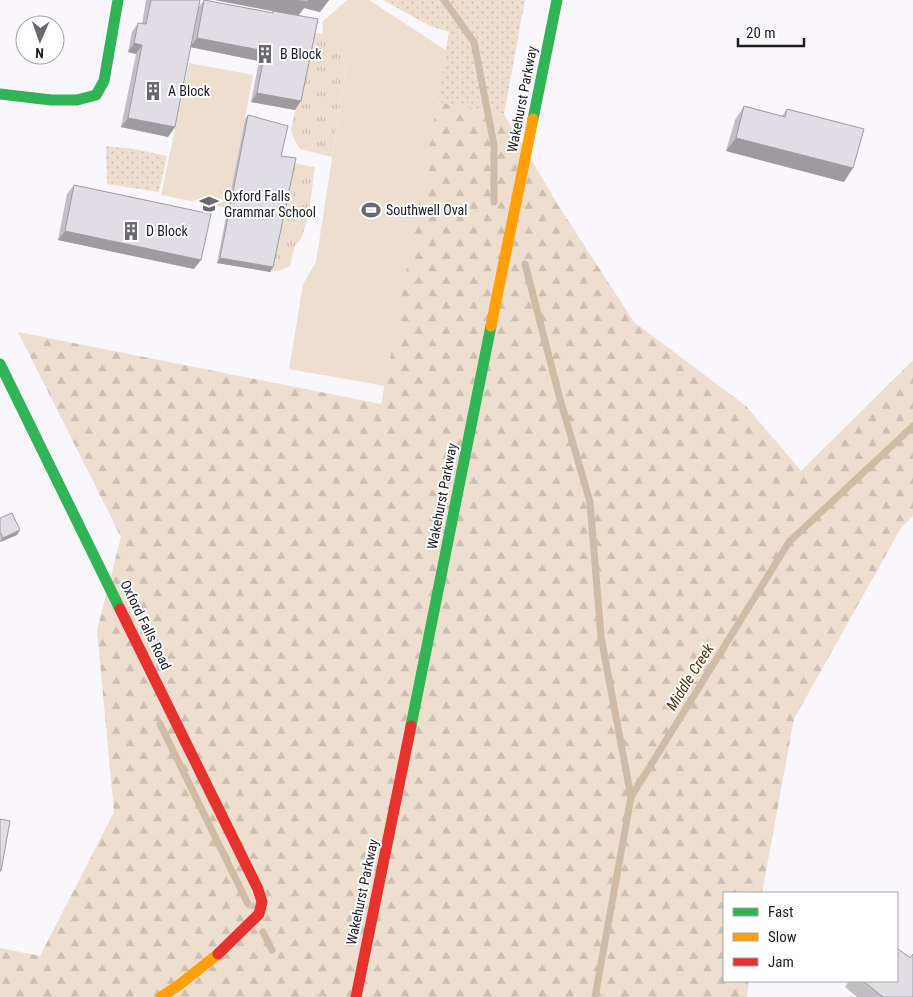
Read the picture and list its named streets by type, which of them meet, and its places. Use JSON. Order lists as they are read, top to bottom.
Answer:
{
  "streets": {
    "main road": ["Wakehurst Parkway", "Oxford Falls Road"]
  },
  "water": ["Middle Creek"],
  "places": {
    "building": ["B Block", "A Block", "D Block"],
    "school or university": ["Oxford Falls Grammar School"],
    "sports": ["Southwell Oval"]
  },
  "legend": ["Fast", "Slow", "Jam"],
  "scale_bar": "20 m",
  "north": "bottom"
}
